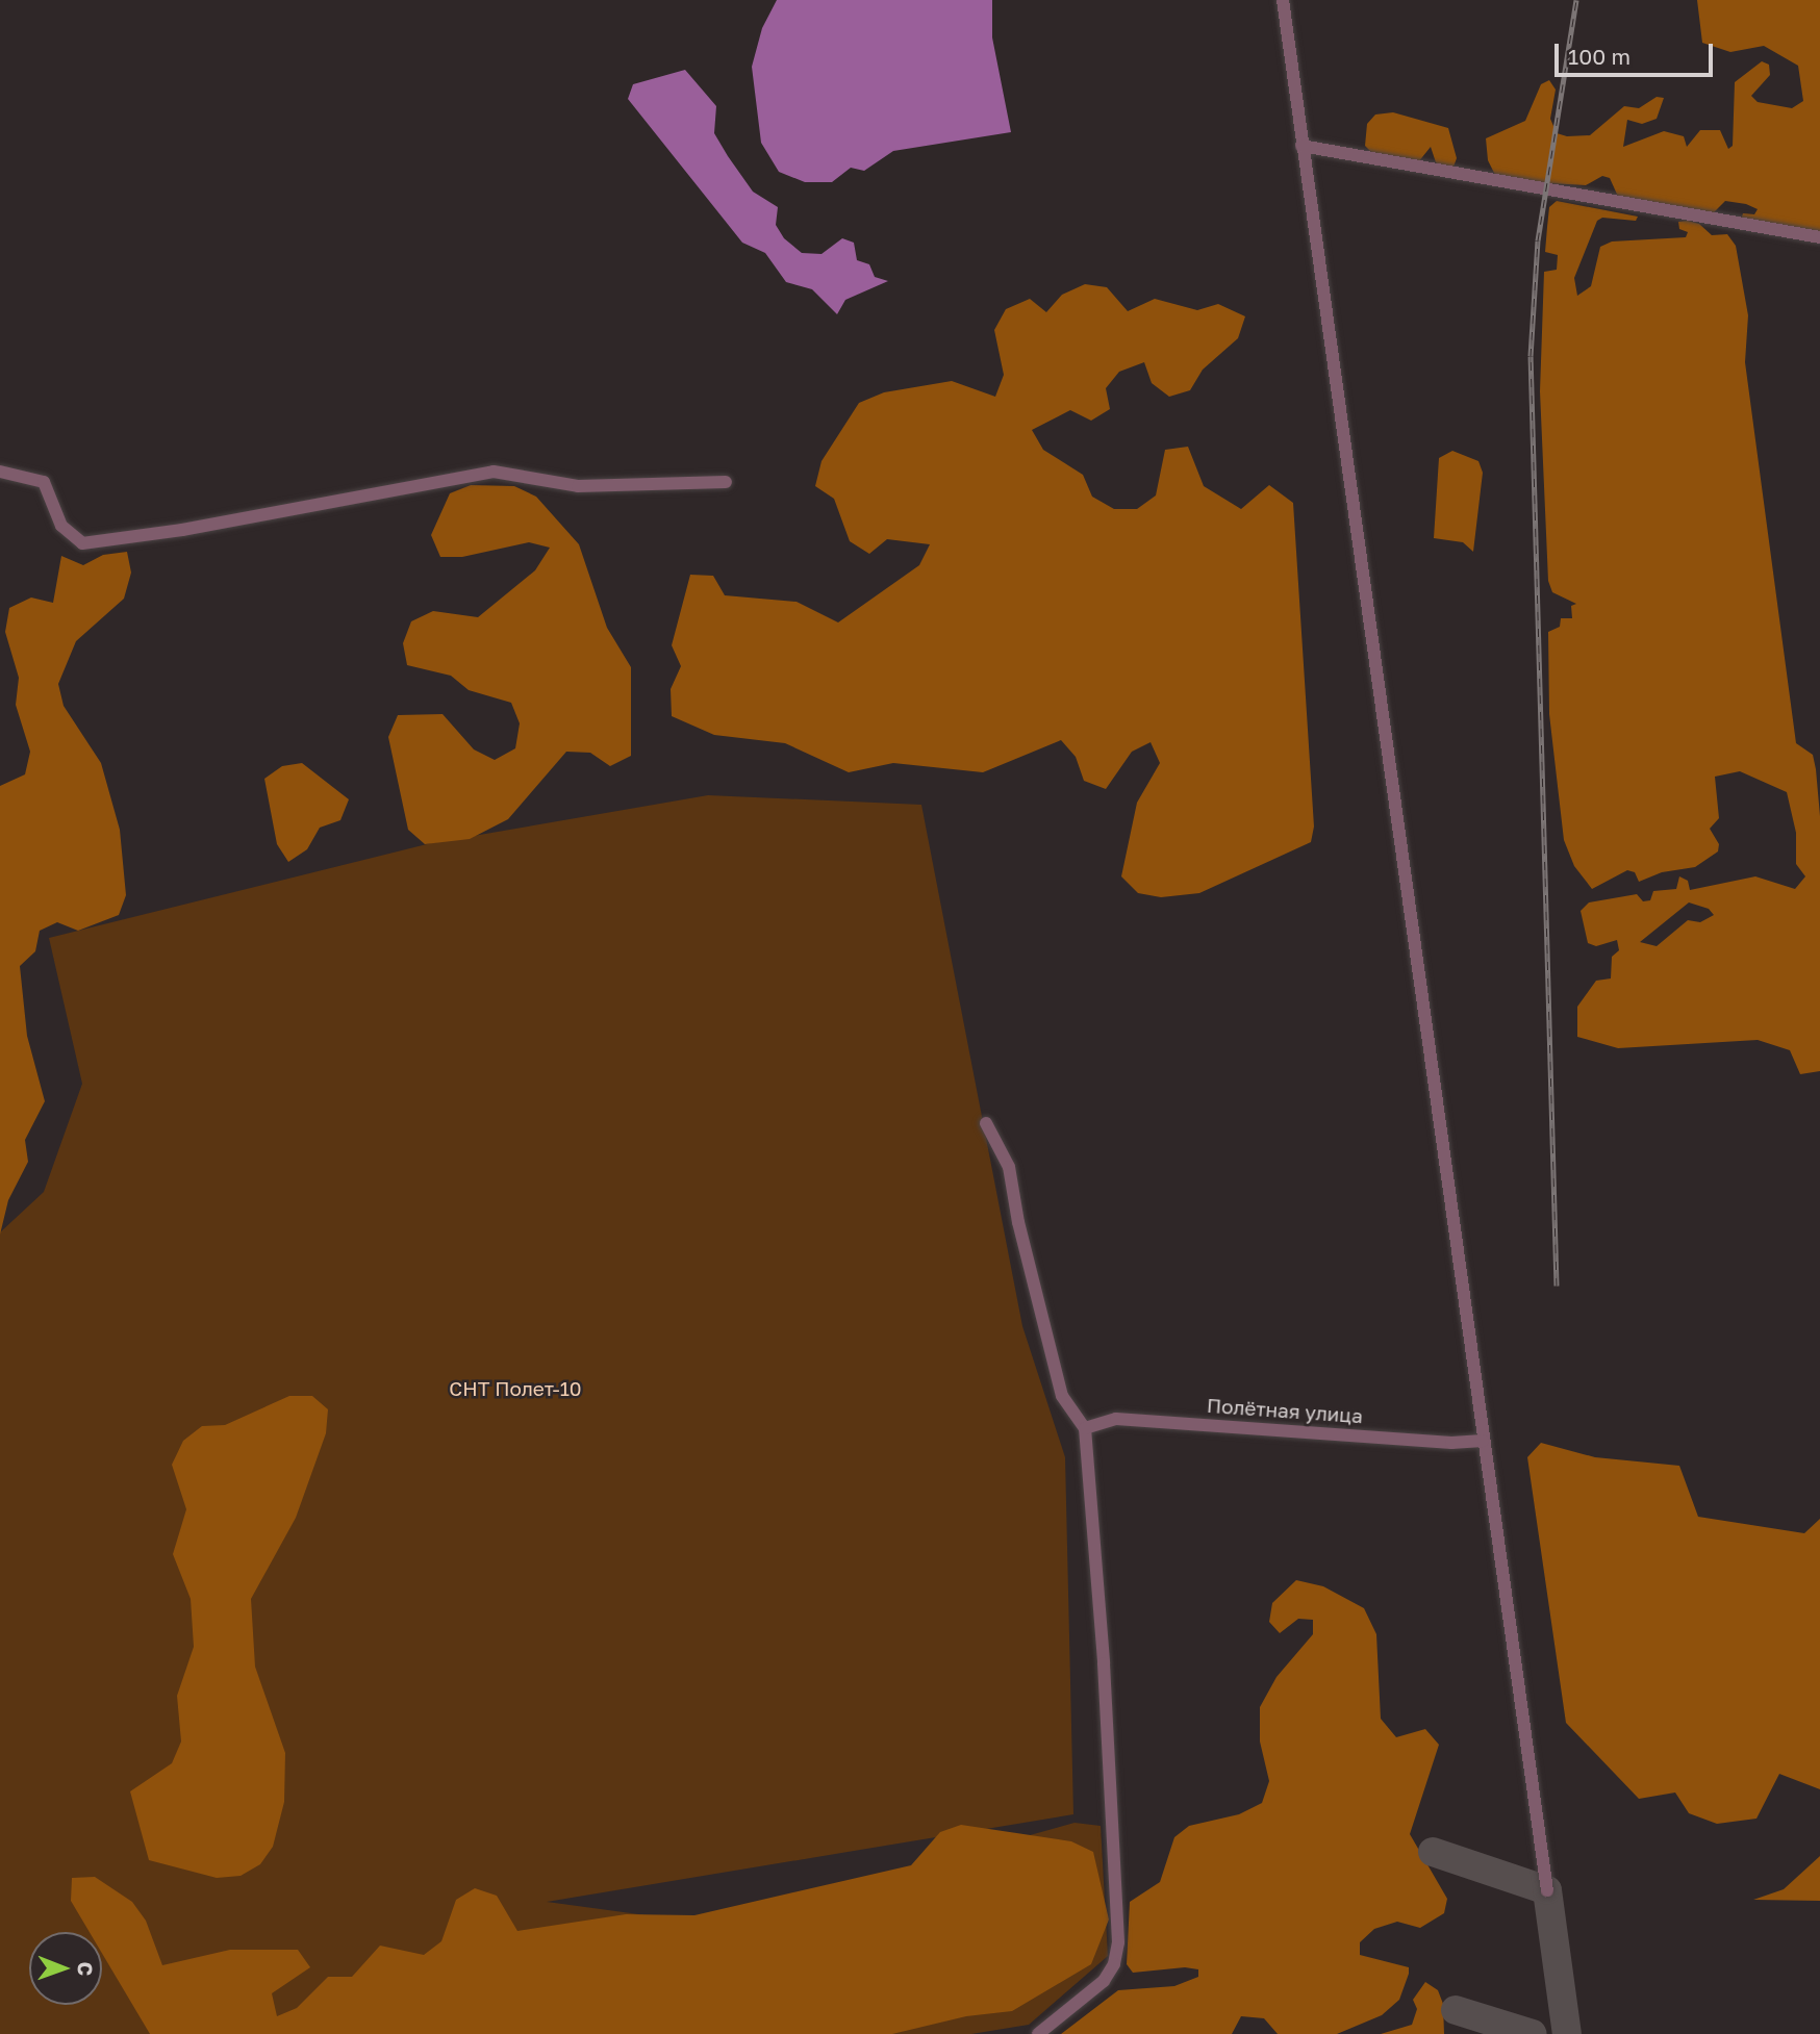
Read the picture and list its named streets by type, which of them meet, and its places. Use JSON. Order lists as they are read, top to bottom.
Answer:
{
  "streets": {
    "street": ["Полётная улица"]
  },
  "parks": ["СНТ Полет-10"],
  "scale_bar": "100 m",
  "north": "right"
}
